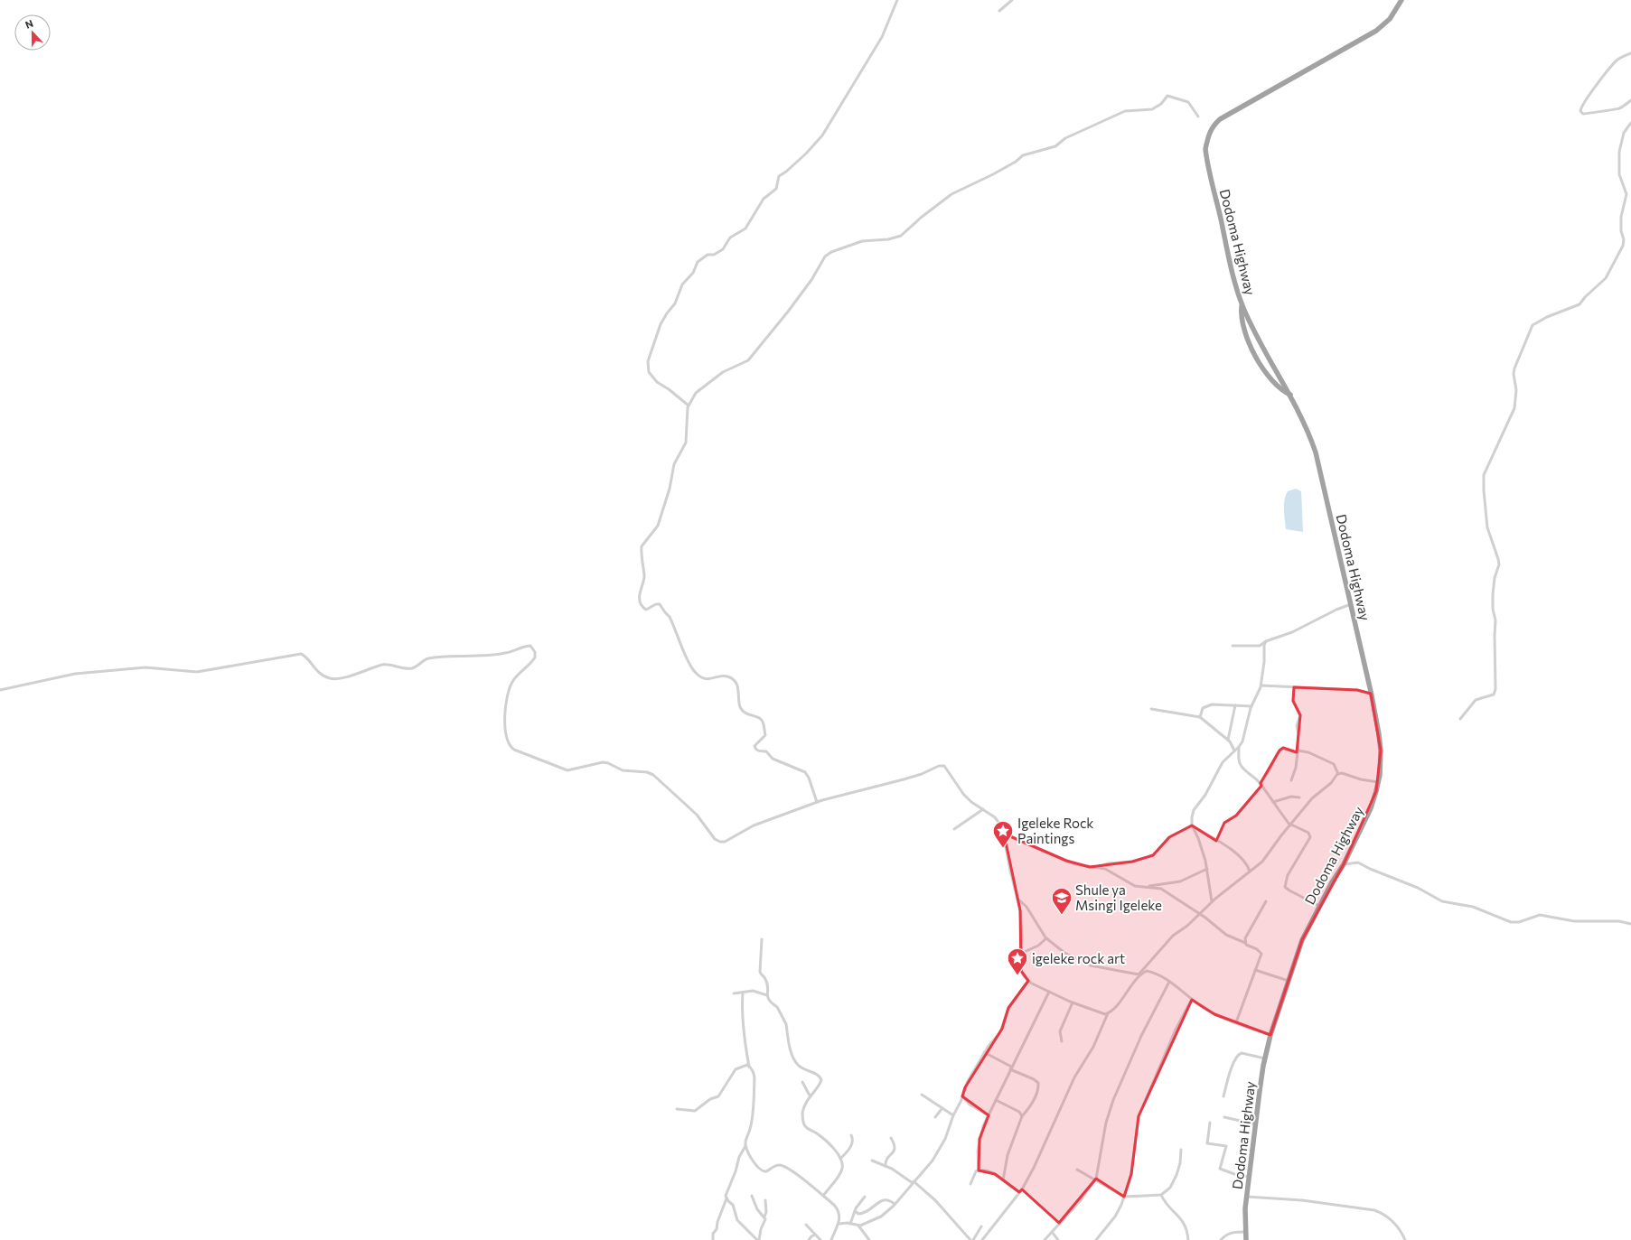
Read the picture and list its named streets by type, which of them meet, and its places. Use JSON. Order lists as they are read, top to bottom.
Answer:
{
  "streets": {
    "highway": ["Dodoma Highway"]
  },
  "places": {
    "place": ["Igeleke Rock Paintings", "igeleke rock art"],
    "school or university": ["Shule ya Msingi Igeleke"]
  },
  "north": "top"
}
